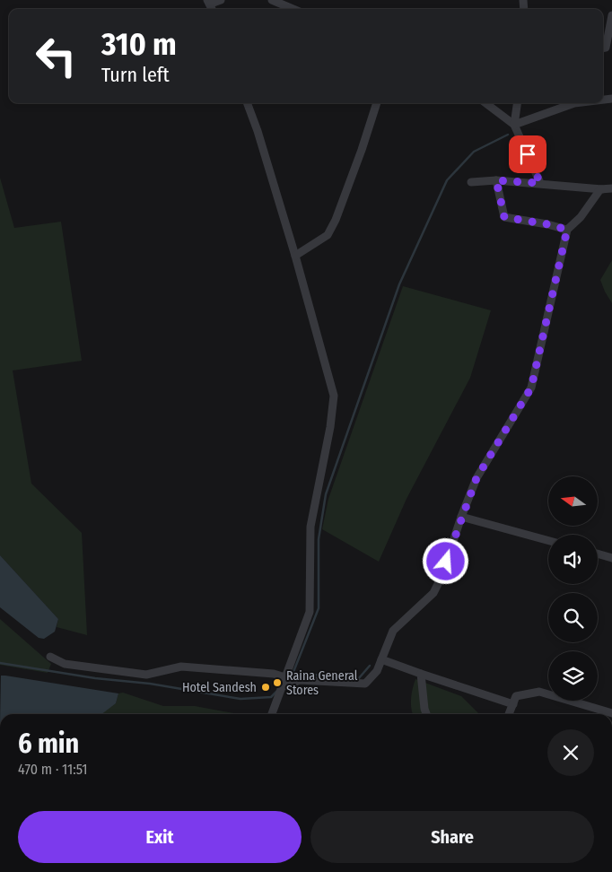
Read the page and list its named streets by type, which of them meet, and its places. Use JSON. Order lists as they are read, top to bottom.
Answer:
{
  "places": ["Raina General Stores", "Hotel Sandesh"],
  "north": "left",
  "page": {
    "turn": ["310 m", "Turn left"],
    "heading": ["6 min", "470 m · 11:51"],
    "buttons": ["Exit", "Share"]
  }
}
